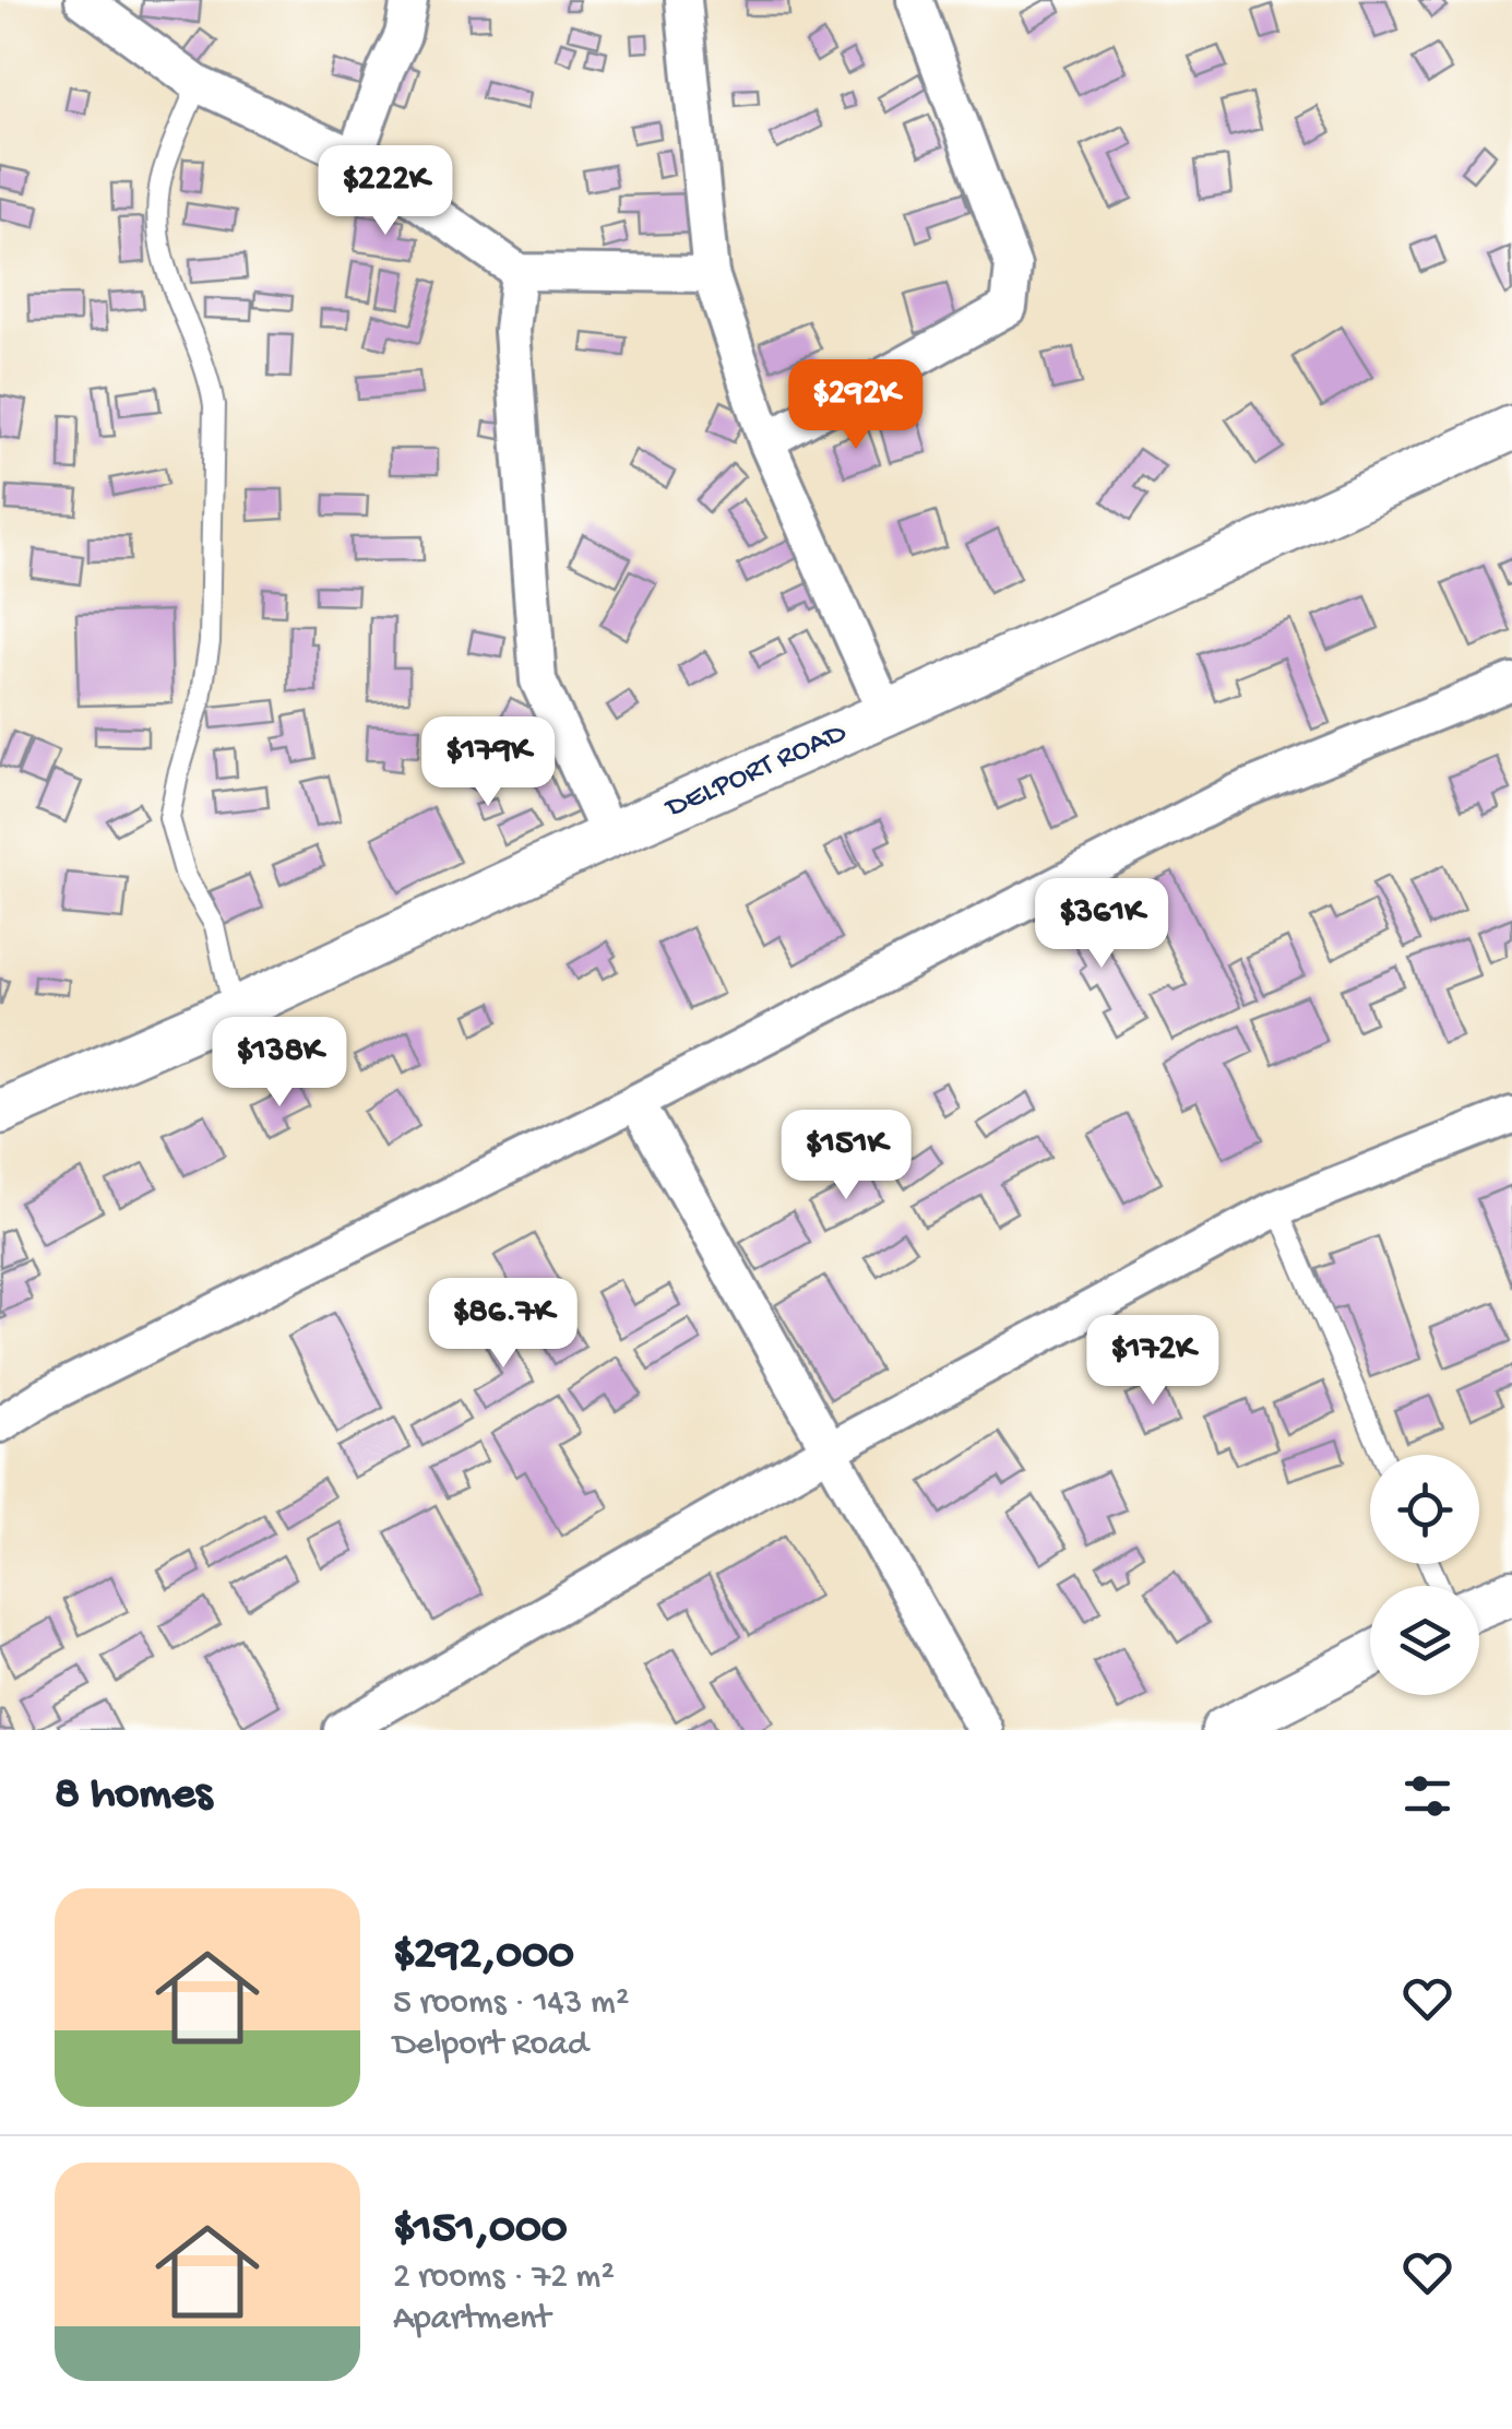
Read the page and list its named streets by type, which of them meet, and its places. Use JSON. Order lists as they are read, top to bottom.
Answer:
{
  "streets": {
    "street": ["DELPORT ROAD"]
  },
  "page": {
    "price": [
      "$222K",
      "$292K",
      "$179K",
      "$361K",
      "$138K",
      "$151K",
      "$86.7K",
      "$172K"
    ],
    "heading": "8 homes",
    "list": [
      {
        "name": "$292,000",
        "note": "5 rooms · 143 m² · Delport Road"
      },
      {
        "name": "$151,000",
        "note": "2 rooms · 72 m² · Apartment"
      }
    ]
  }
}
